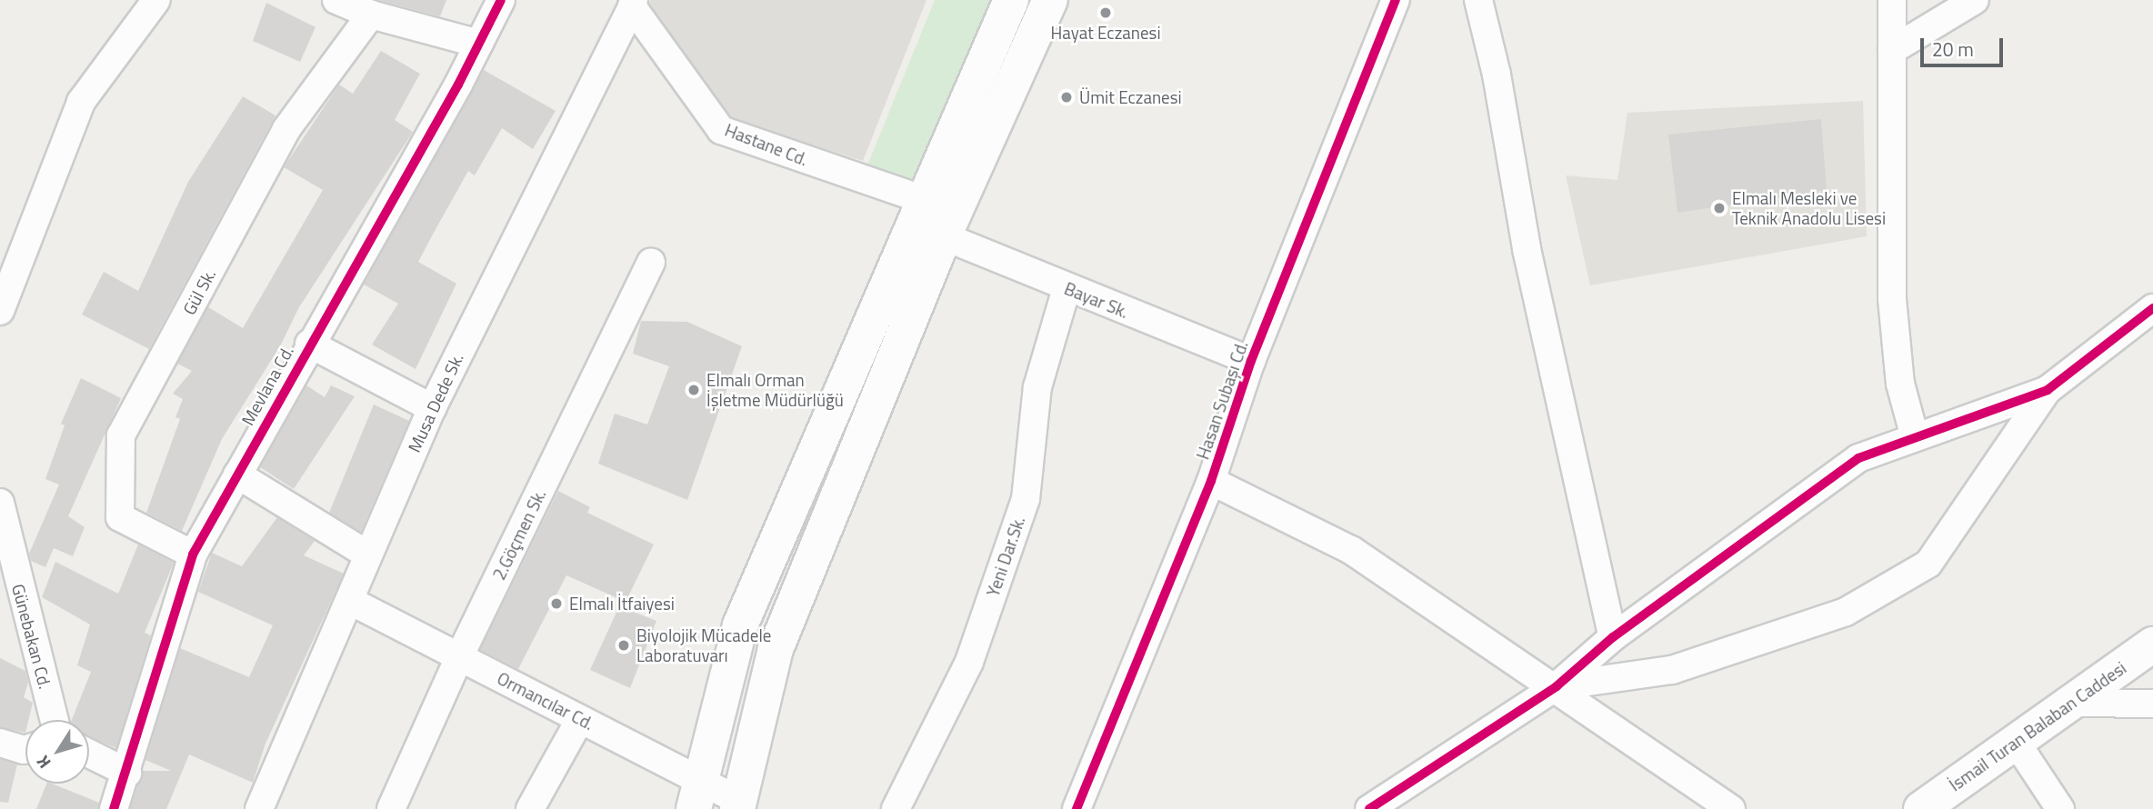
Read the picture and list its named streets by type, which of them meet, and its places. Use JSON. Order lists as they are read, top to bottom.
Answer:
{
  "streets": {
    "main road": ["İsmail Turan Balaban Caddesi"],
    "street": [
      "Hastane Cd.",
      "Gül Sk.",
      "Bayar Sk.",
      "Mevlana Cd.",
      "Hasan Subaşı Cd.",
      "Musa Dede Sk.",
      "2.Göçmen Sk.",
      "Yeni Dar.Sk.",
      "Günebakan Cd.",
      "Ormancılar Cd."
    ]
  },
  "crossings": [
    ["Hastane Cd.", "Musa Dede Sk."],
    ["Gül Sk.", "Mevlana Cd."],
    ["Bayar Sk.", "Hasan Subaşı Cd."],
    ["Bayar Sk.", "Yeni Dar.Sk."],
    ["Musa Dede Sk.", "Ormancılar Cd."],
    ["2.Göçmen Sk.", "Ormancılar Cd."]
  ],
  "places": [
    "Hayat Eczanesi",
    "Ümit Eczanesi",
    "Elmalı Mesleki ve Teknik Anadolu Lisesi",
    "Elmalı Orman İşletme Müdürlüğü",
    "Elmalı İtfaiyesi",
    "Biyolojik Mücadele Laboratuvarı"
  ],
  "scale_bar": "20 m",
  "north": "bottom left"
}
